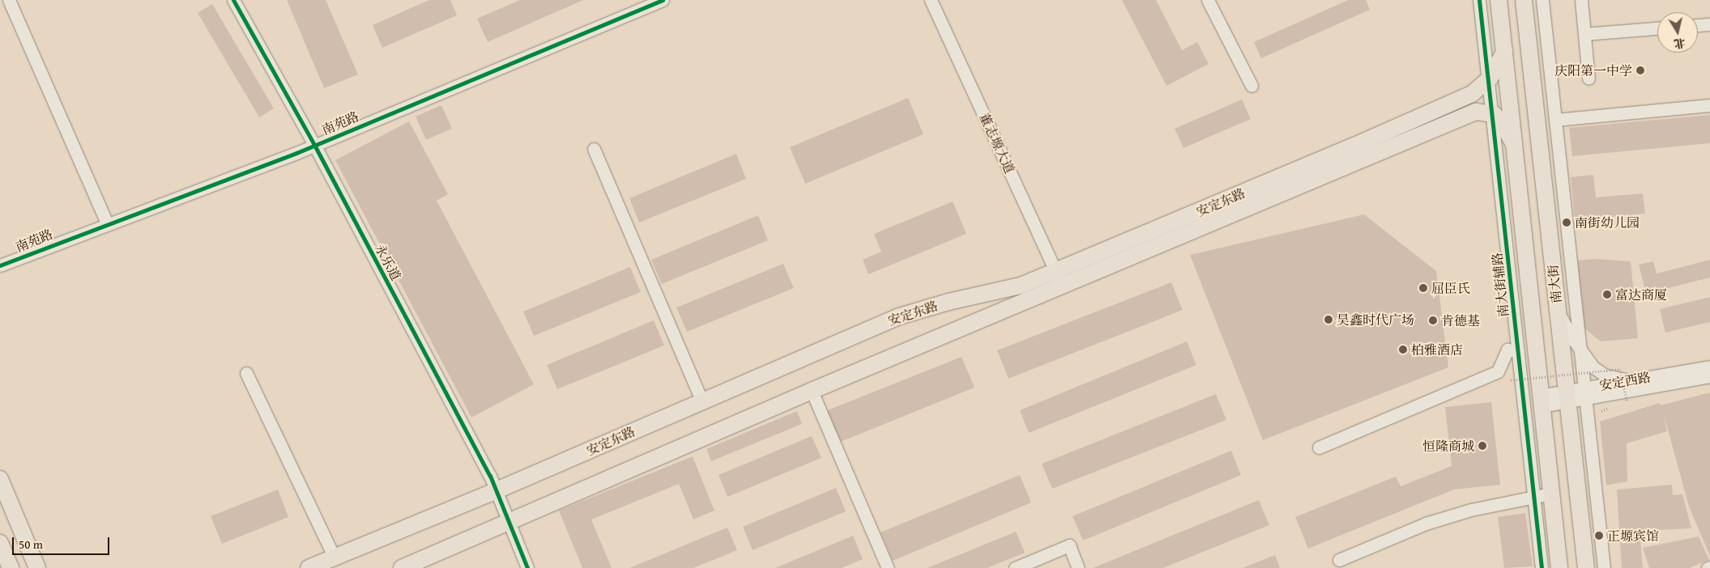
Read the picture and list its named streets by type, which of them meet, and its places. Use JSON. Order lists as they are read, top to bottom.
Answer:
{
  "streets": {
    "main road": ["安定东路", "南大街"],
    "street": [
      "南苑路",
      "董志塬大道",
      "永乐道",
      "南大街辅路",
      "安定西路"
    ]
  },
  "crossings": [
    ["南苑路", "永乐道"],
    ["董志塬大道", "安定东路"],
    ["安定东路", "永乐道"],
    ["安定东路", "南大街"],
    ["安定东路", "南大街辅路"],
    ["南大街", "安定西路"]
  ],
  "places": [
    "庆阳第一中学",
    "南街幼儿园",
    "屈臣氏",
    "富达商厦",
    "昊鑫时代广场",
    "肯德基",
    "柏雅酒店",
    "恒隆商城",
    "正塬宾馆"
  ],
  "scale_bar": "50 m",
  "north": "bottom"
}
